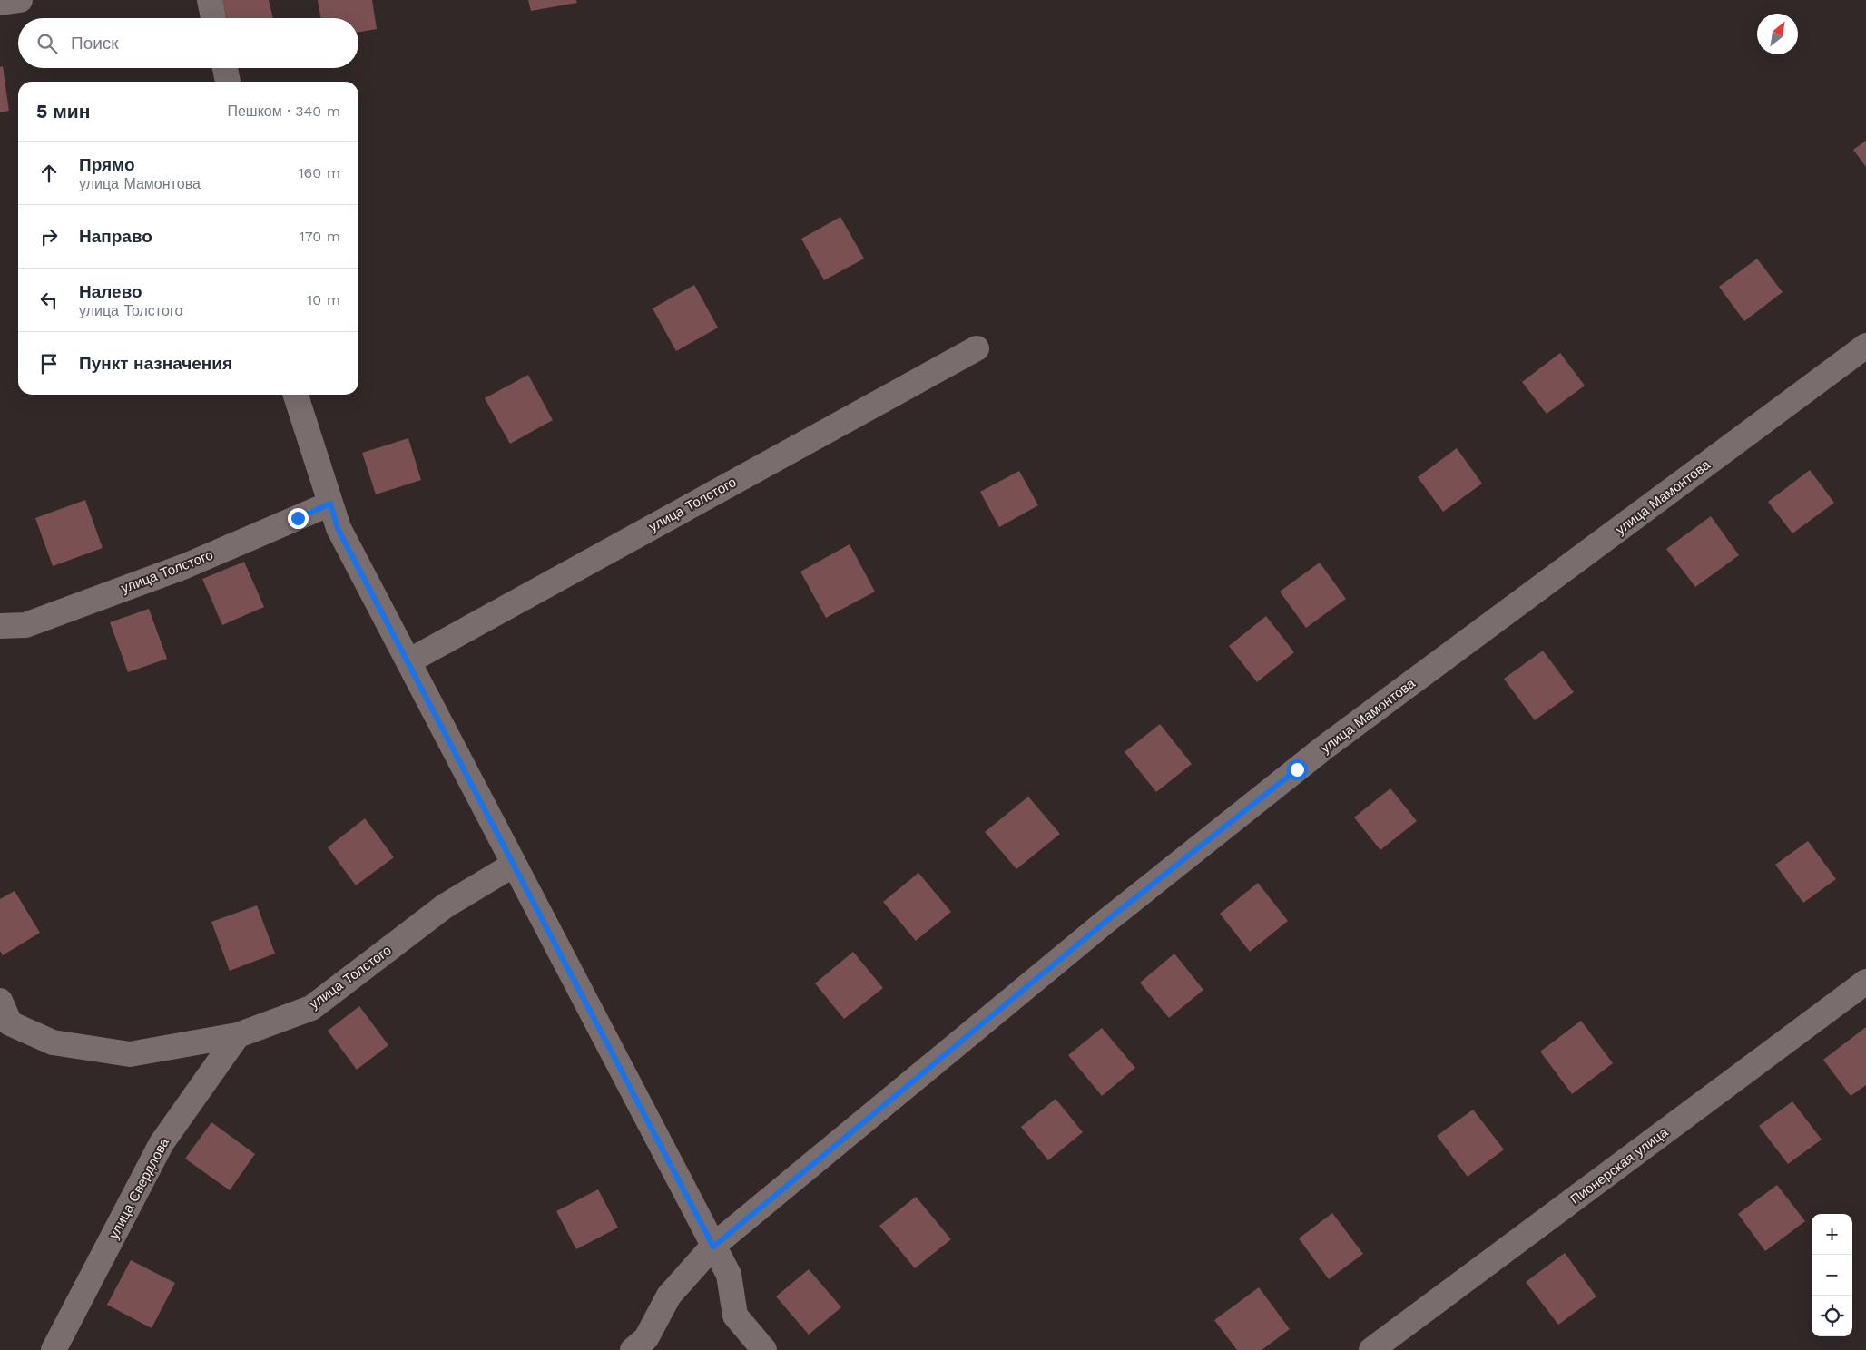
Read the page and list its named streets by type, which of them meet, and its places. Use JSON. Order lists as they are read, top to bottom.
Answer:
{
  "streets": {
    "street": [
      "улица Мамонтова",
      "улица Толстого",
      "Пионерская улица",
      "улица Свердлова"
    ]
  },
  "crossings": [
    ["улица Толстого", "улица Свердлова"]
  ],
  "north": "top right",
  "page": {
    "search": "Поиск",
    "heading": ["5 мин", "Пешком · 340 m"],
    "list": [
      ["Прямо", "улица Мамонтова", "160 m"],
      ["Направо", "170 m"],
      ["Налево", "улица Толстого", "10 m"],
      "Пункт назначения"
    ],
    "map_buttons": ["+", "−"]
  }
}
